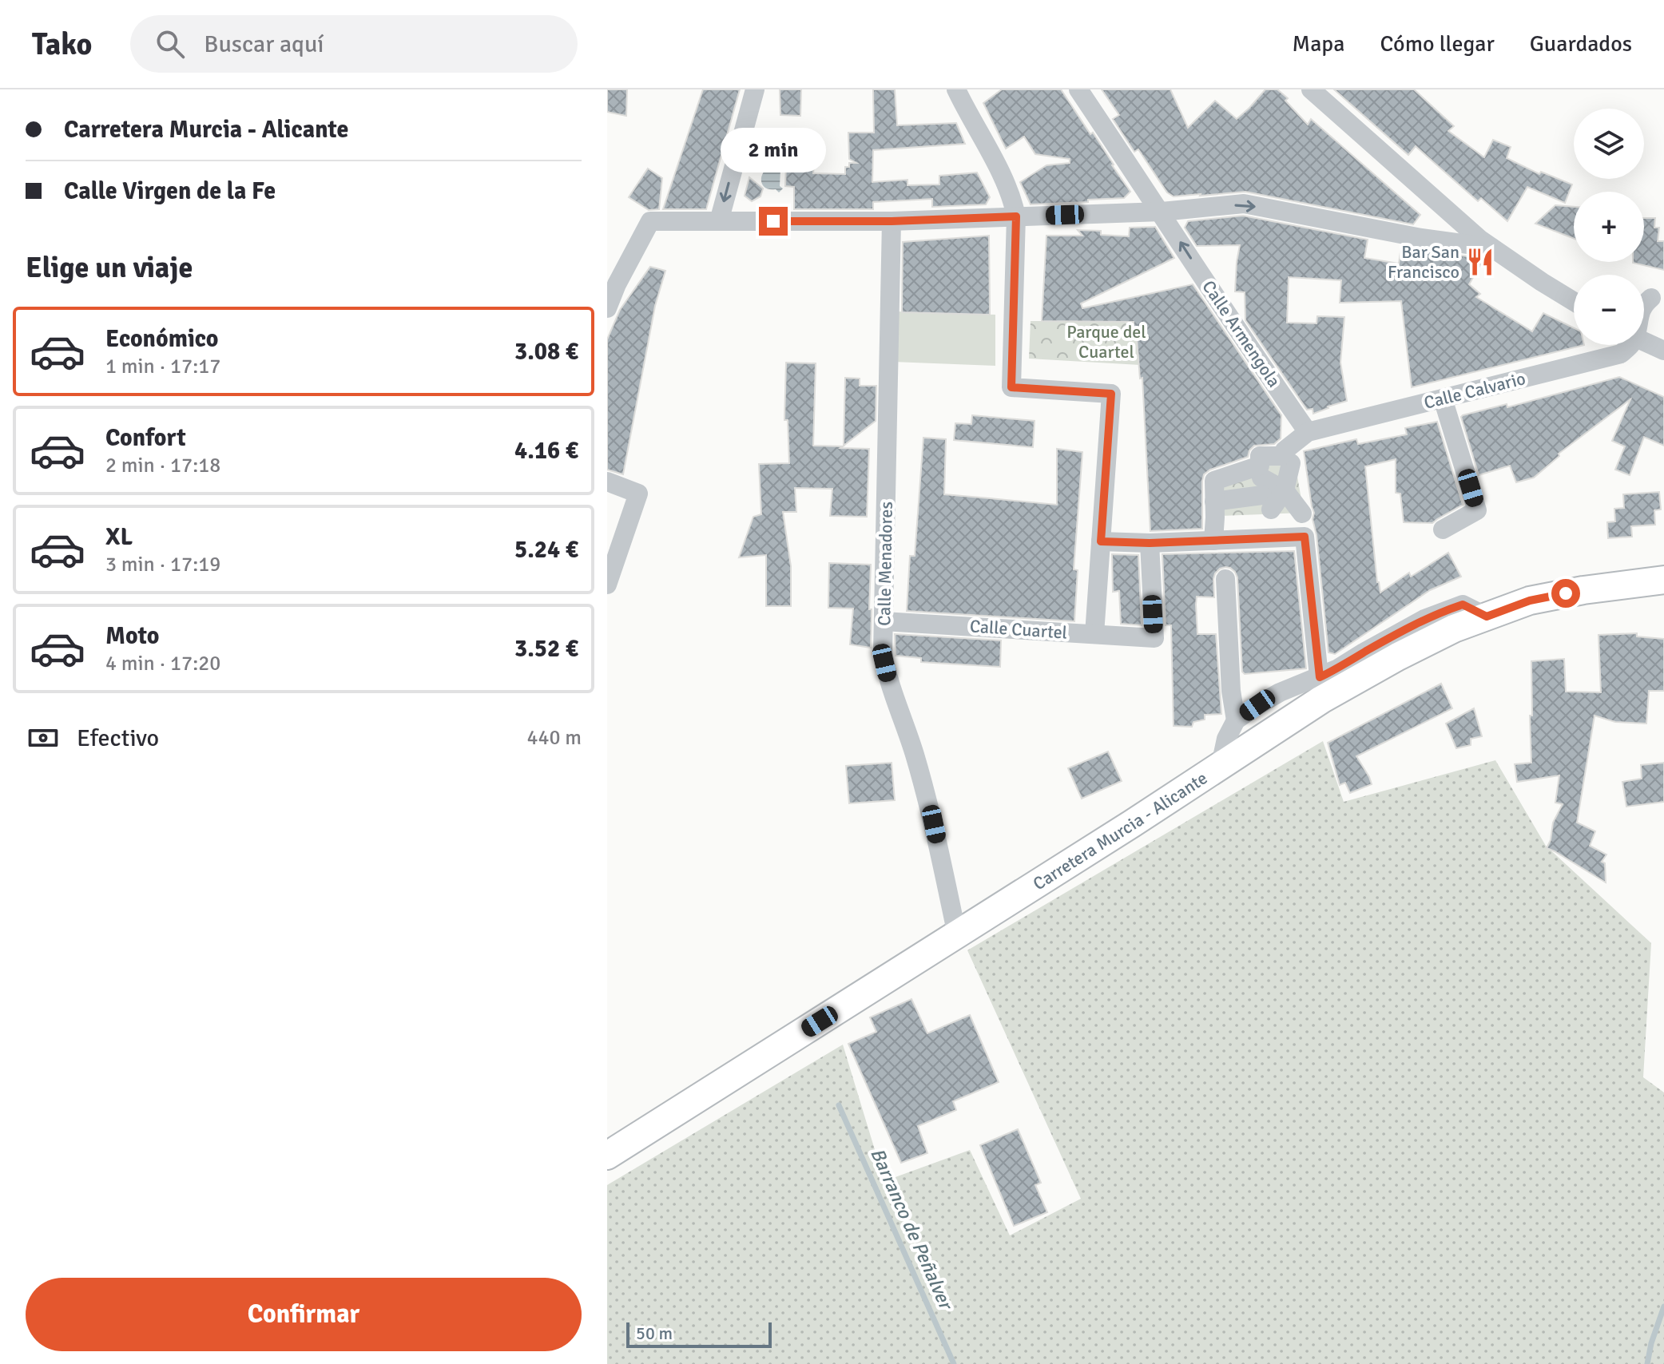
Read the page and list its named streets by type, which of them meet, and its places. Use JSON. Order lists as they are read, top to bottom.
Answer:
{
  "streets": {
    "highway": ["Carretera Murcia - Alicante"],
    "street": [
      "Calle Armengola",
      "Calle Calvario",
      "Calle Menadores",
      "Calle Cuartel"
    ]
  },
  "crossings": [
    ["Calle Armengola", "Calle Calvario"],
    ["Calle Menadores", "Calle Cuartel"],
    ["Calle Menadores", "Carretera Murcia - Alicante"]
  ],
  "one_way": ["Calle Armengola"],
  "water": ["Barranco de Peñalver"],
  "parks": ["Parque del Cuartel"],
  "places": {
    "restaurant": ["Bar San Francisco"]
  },
  "scale_bar": "50 m",
  "page": {
    "header": "Tako",
    "search": "Buscar aquí",
    "nav": ["Mapa", "Cómo llegar", "Guardados"],
    "banner": ["Carretera Murcia - Alicante", "Calle Virgen de la Fe"],
    "map_buttons": ["+", "−"],
    "bubble": "2 min",
    "heading": "Elige un viaje",
    "list": [
      {
        "name": "Económico",
        "note": "1 min · 17:17",
        "value": "3.08 €"
      },
      {
        "name": "Confort",
        "note": "2 min · 17:18",
        "value": "4.16 €"
      },
      {
        "name": "XL",
        "note": "3 min · 17:19",
        "value": "5.24 €"
      },
      {
        "name": "Moto",
        "note": "4 min · 17:20",
        "value": "3.52 €"
      }
    ],
    "pay": ["Efectivo", "440 m"],
    "buttons": "Confirmar",
    "scale": "50 m"
  }
}
